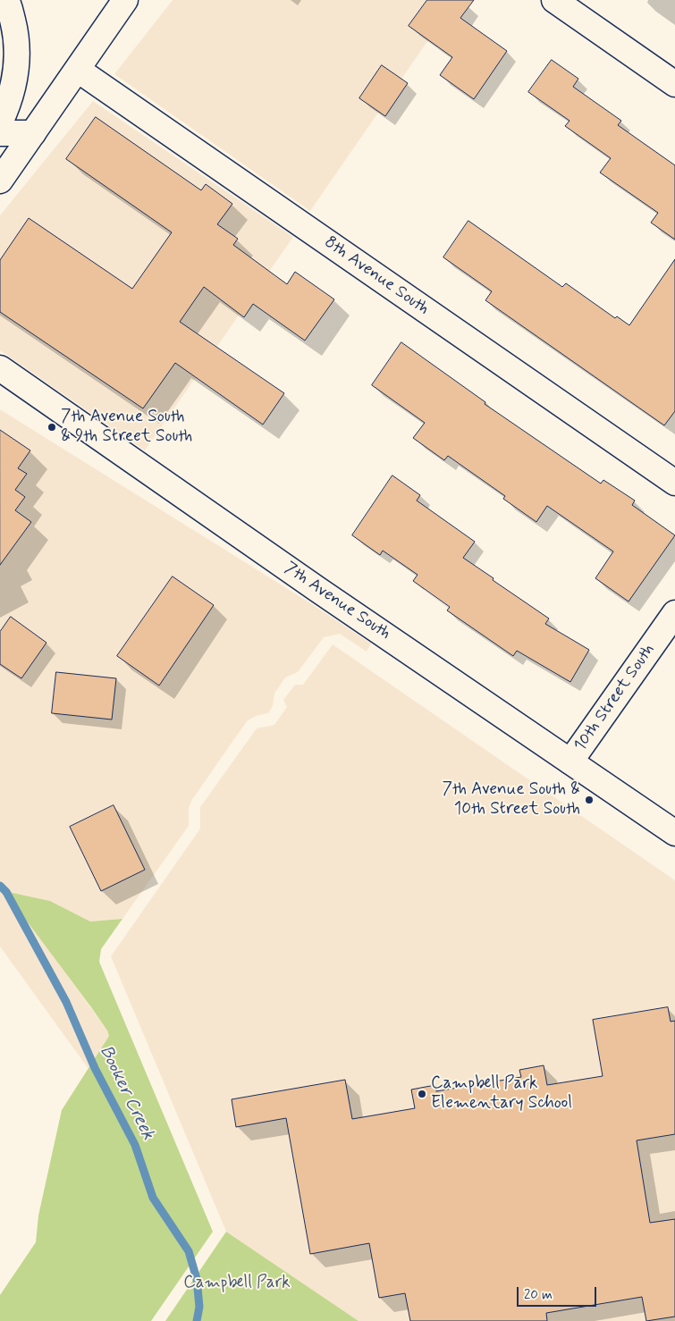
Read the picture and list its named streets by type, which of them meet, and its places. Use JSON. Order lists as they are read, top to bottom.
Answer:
{
  "streets": {
    "street": ["8th Avenue South", "7th Avenue South", "10th Street South"]
  },
  "crossings": [
    ["7th Avenue South", "10th Street South"]
  ],
  "water": ["Booker Creek"],
  "parks": ["Campbell Park"],
  "places": ["7th Avenue South & 9th Street South", "7th Avenue South & 10th Street South", "Campbell Park Elementary School"],
  "scale_bar": "20 m"
}
